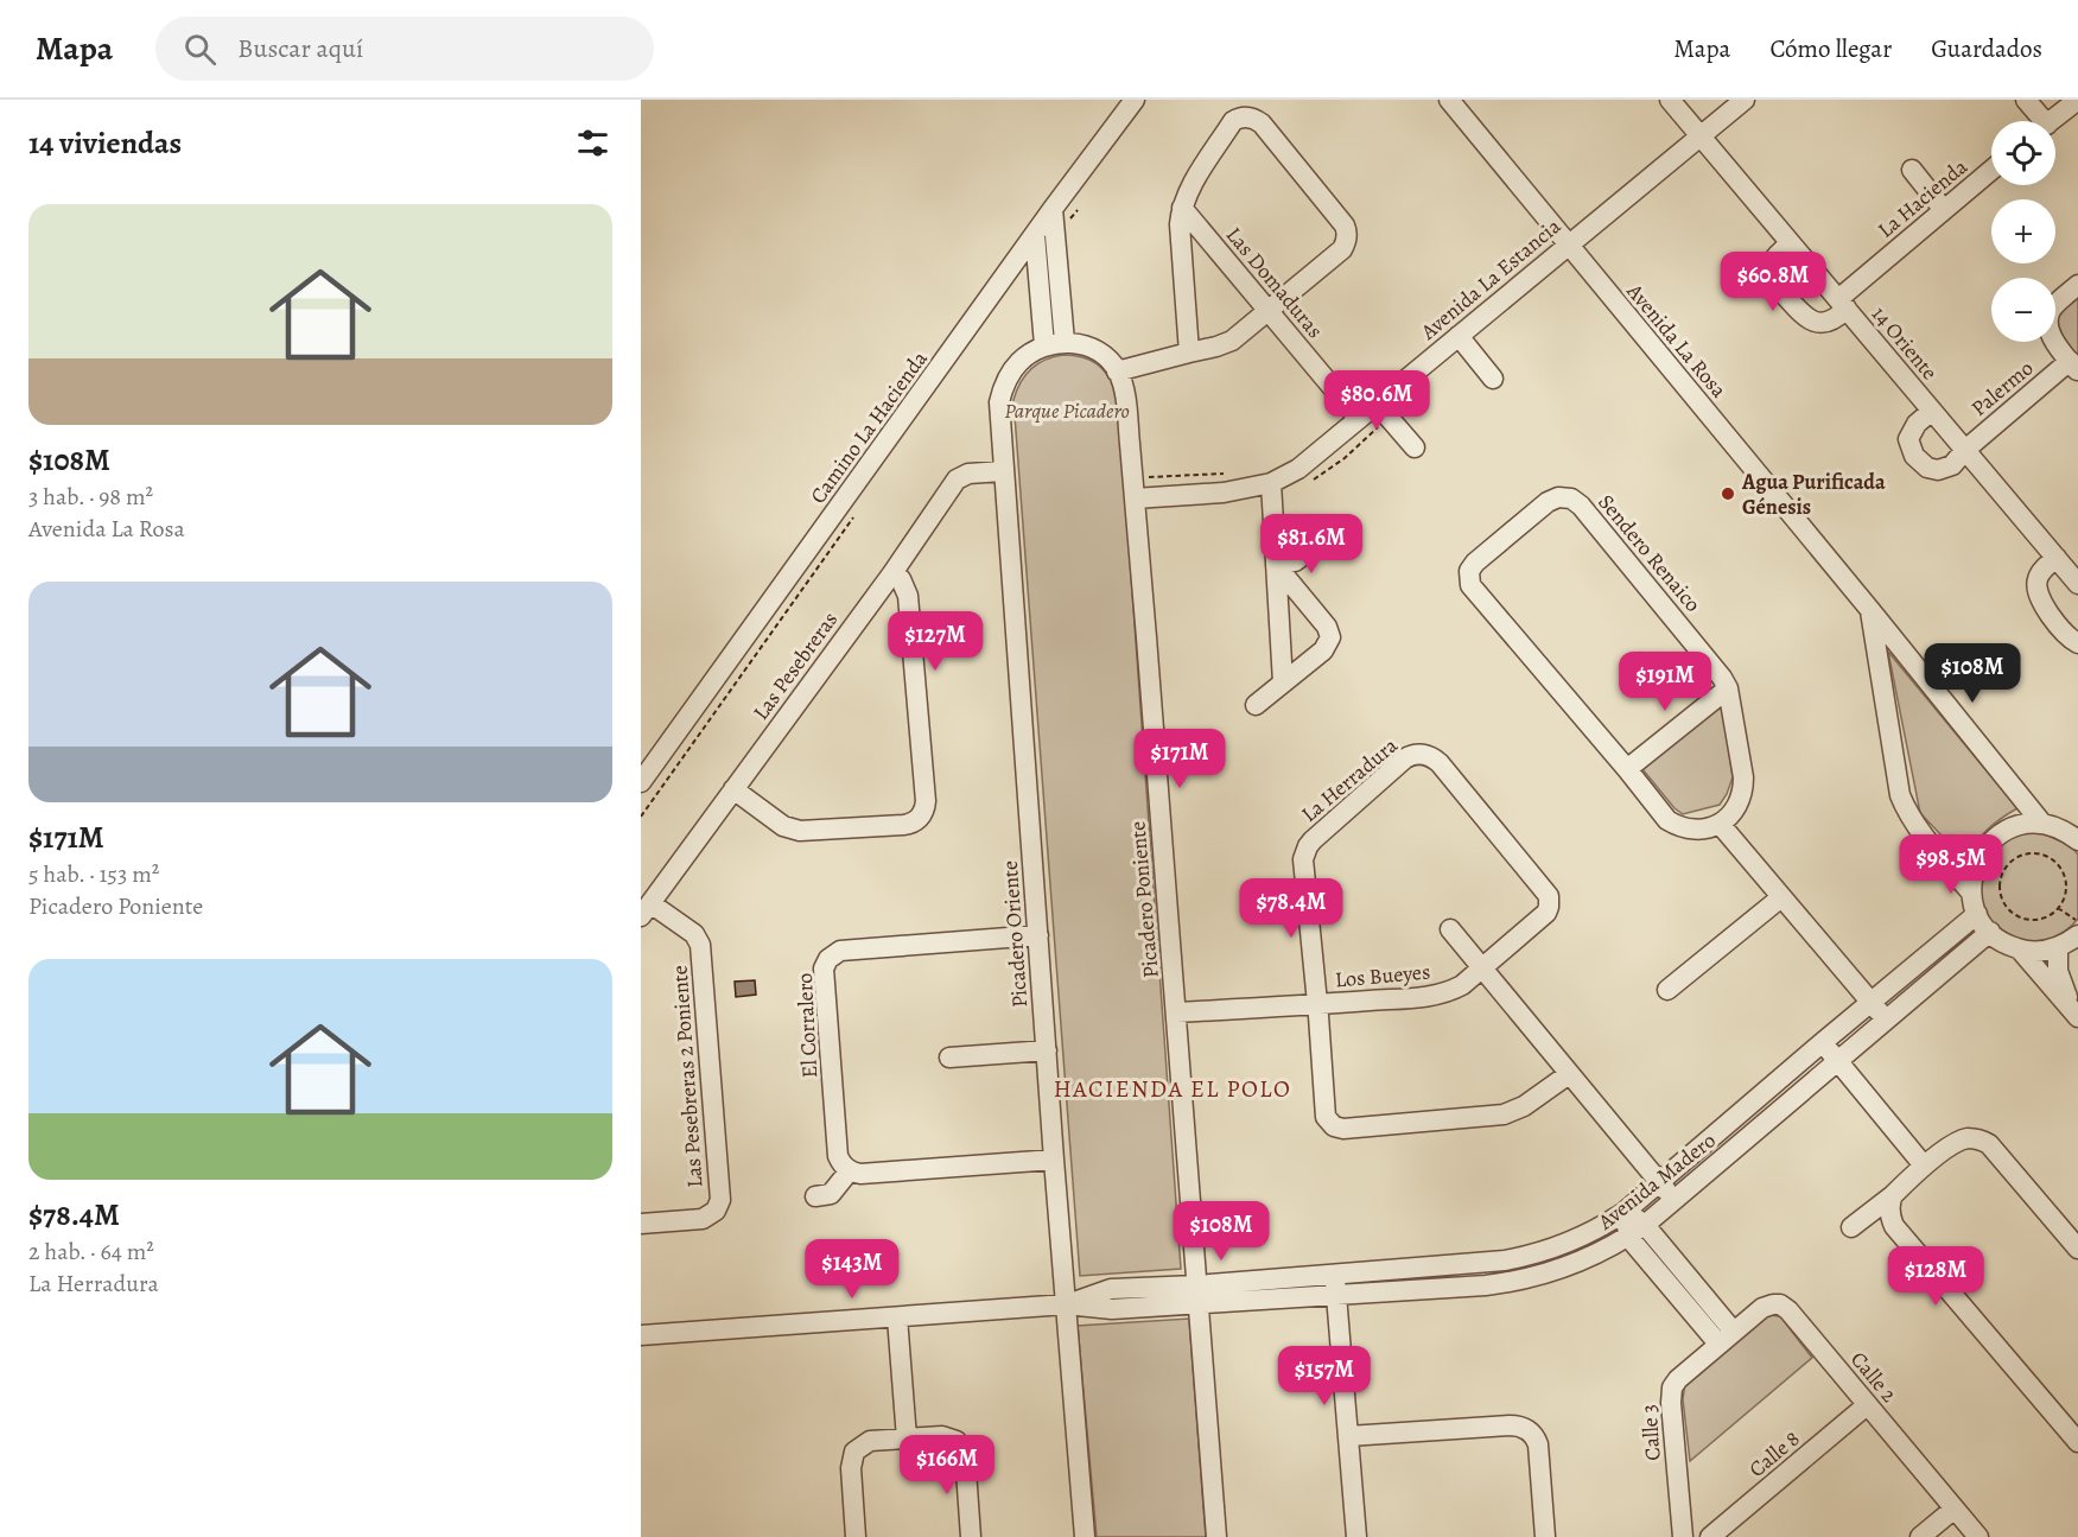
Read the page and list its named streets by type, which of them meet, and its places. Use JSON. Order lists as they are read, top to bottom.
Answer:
{
  "streets": {
    "street": [
      "La Hacienda",
      "Avenida La Estancia",
      "Las Domaduras",
      "Avenida La Rosa",
      "14 Oriente",
      "Palermo",
      "Camino La Hacienda",
      "Sendero Renaico",
      "Las Pesebreras",
      "La Herradura",
      "Picadero Poniente",
      "Picadero Oriente",
      "Los Bueyes",
      "El Corralero",
      "Las Pesebreras 2 Poniente",
      "Avenida Madero",
      "Calle 2",
      "Calle 3",
      "Calle 8"
    ]
  },
  "crossings": [
    ["La Hacienda", "14 Oriente"],
    ["Avenida La Estancia", "Las Domaduras"],
    ["Avenida La Estancia", "Avenida La Rosa"],
    ["Avenida La Estancia", "14 Oriente"],
    ["Avenida La Estancia", "Picadero Poniente"],
    ["14 Oriente", "Palermo"],
    ["Las Pesebreras", "Picadero Oriente"],
    ["Las Pesebreras", "Las Pesebreras 2 Poniente"],
    ["La Herradura", "Los Bueyes"],
    ["Picadero Poniente", "Los Bueyes"],
    ["Picadero Poniente", "Avenida Madero"],
    ["Picadero Oriente", "El Corralero"],
    ["Picadero Oriente", "Avenida Madero"],
    ["Calle 2", "Calle 3"],
    ["Calle 2", "Calle 8"]
  ],
  "districts": ["HACIENDA EL POLO"],
  "parks": ["Parque Picadero"],
  "places": ["Agua Purificada Génesis"],
  "page": {
    "header": "Mapa",
    "search": "Buscar aquí",
    "nav": ["Mapa", "Cómo llegar", "Guardados"],
    "heading": "14 viviendas",
    "map_buttons": ["+", "−"],
    "list": [
      {
        "name": "$108M",
        "note": "3 hab. · 98 m² · Avenida La Rosa"
      },
      {
        "name": "$171M",
        "note": "5 hab. · 153 m² · Picadero Poniente"
      },
      {
        "name": "$78.4M",
        "note": "2 hab. · 64 m² · La Herradura"
      }
    ],
    "price": [
      "$60.8M",
      "$80.6M",
      "$81.6M",
      "$127M",
      "$108M",
      "$191M",
      "$171M",
      "$98.5M",
      "$78.4M",
      "$108M",
      "$143M",
      "$128M",
      "$157M",
      "$166M"
    ]
  }
}
